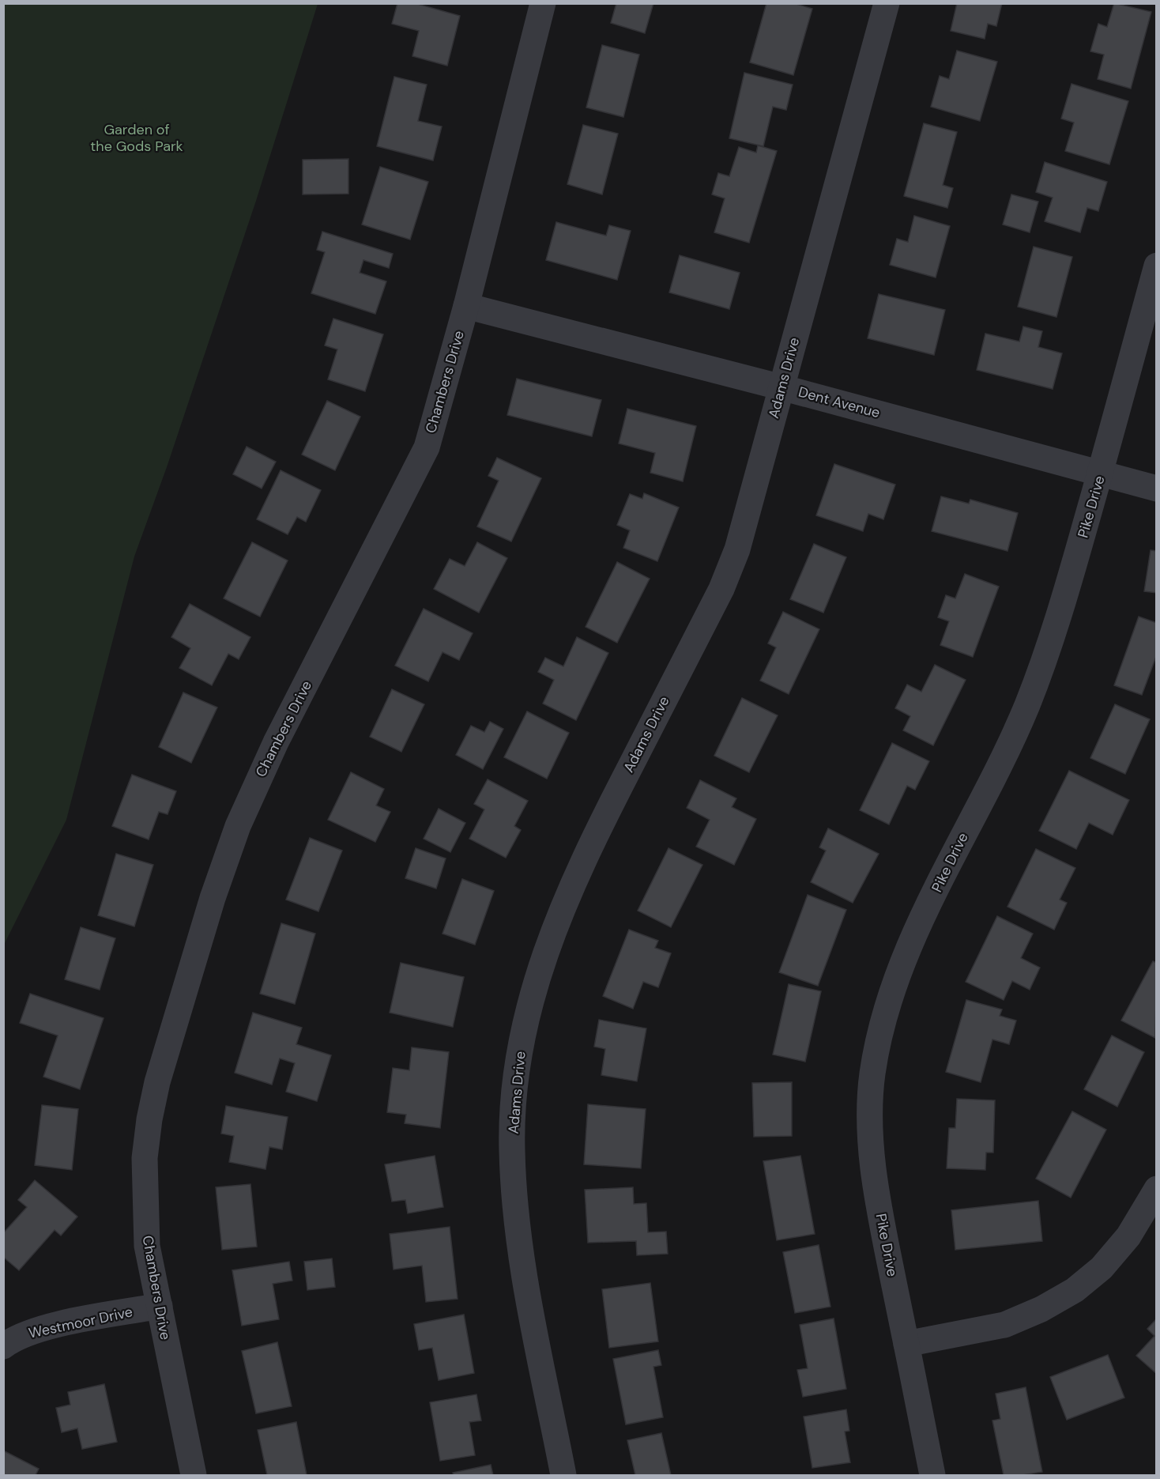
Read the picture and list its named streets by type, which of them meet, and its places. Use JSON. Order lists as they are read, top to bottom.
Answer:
{
  "streets": {
    "street": [
      "Adams Drive",
      "Chambers Drive",
      "Dent Avenue",
      "Pike Drive",
      "Westmoor Drive"
    ]
  },
  "crossings": [
    ["Adams Drive", "Dent Avenue"],
    ["Chambers Drive", "Dent Avenue"],
    ["Chambers Drive", "Westmoor Drive"],
    ["Dent Avenue", "Pike Drive"]
  ],
  "parks": ["Garden of the Gods Park"]
}
